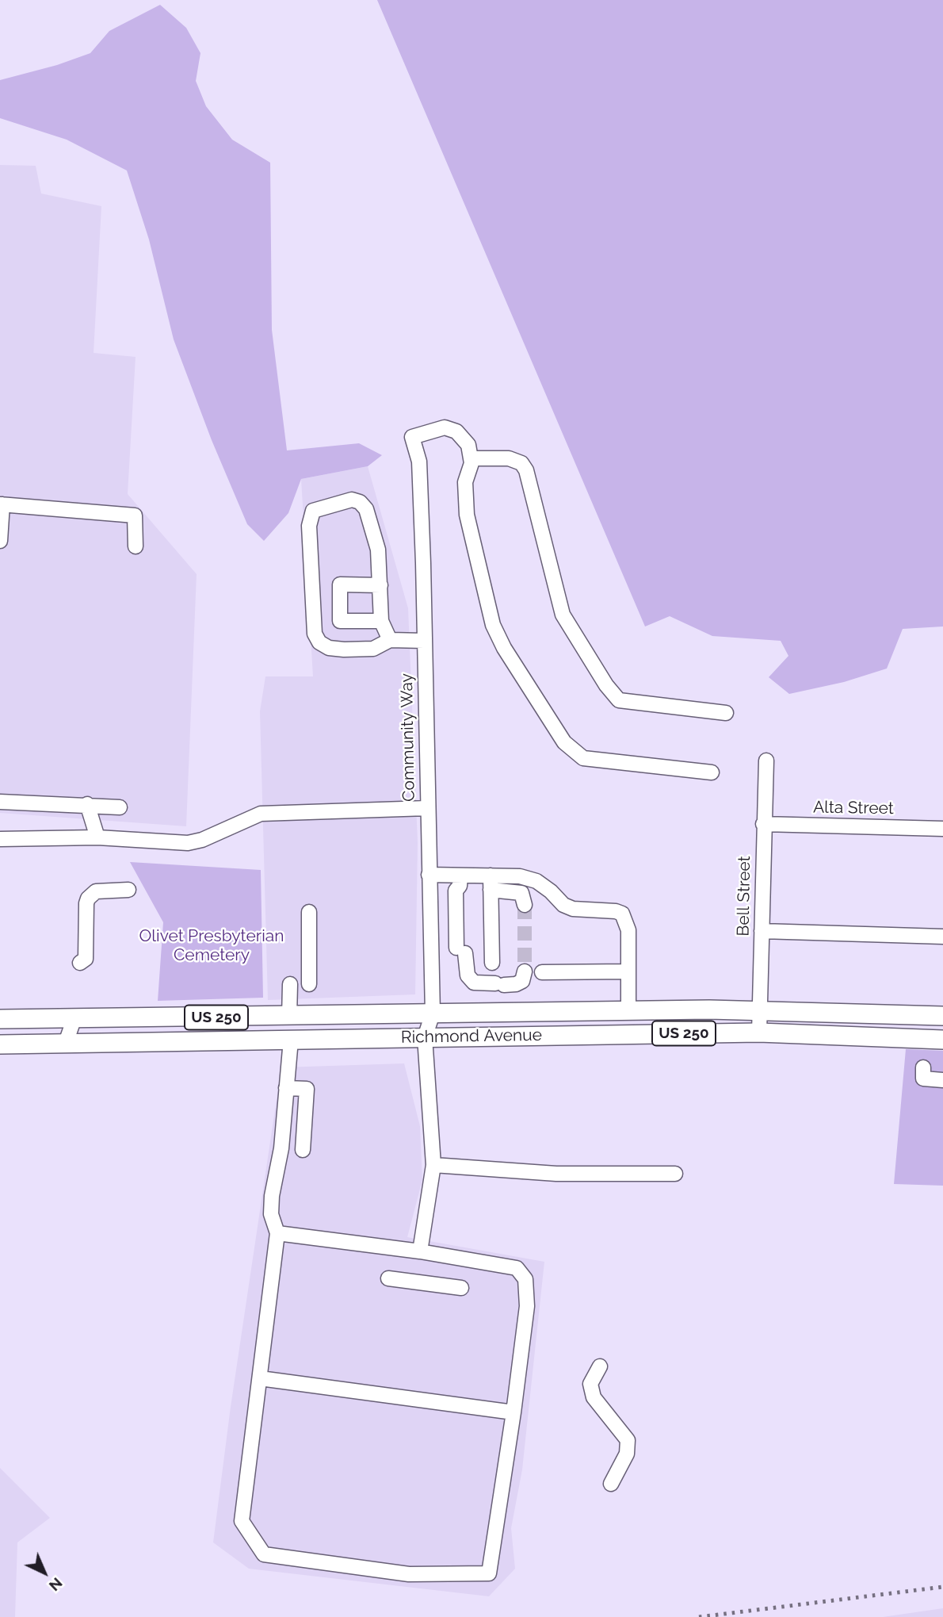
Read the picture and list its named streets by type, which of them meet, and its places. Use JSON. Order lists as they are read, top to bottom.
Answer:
{
  "streets": {
    "main road": ["US 250", "Richmond Avenue"],
    "street": ["Community Way", "Alta Street", "Bell Street"]
  },
  "crossings": [
    ["Community Way", "Richmond Avenue"],
    ["Alta Street", "Bell Street"],
    ["Bell Street", "Richmond Avenue"]
  ],
  "parks": ["Olivet Presbyterian Cemetery"],
  "north": "bottom right"
}
